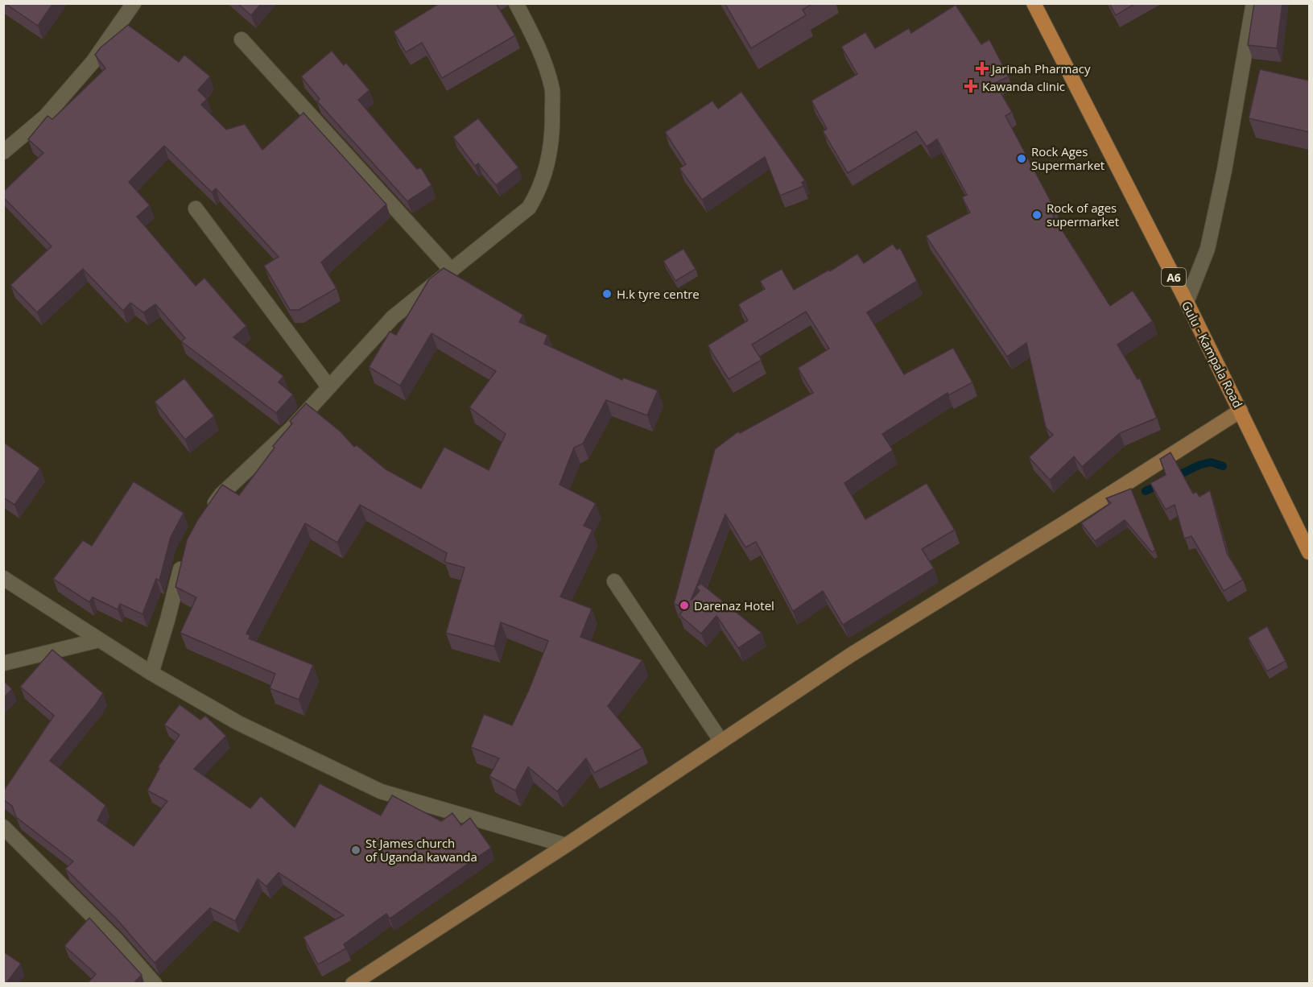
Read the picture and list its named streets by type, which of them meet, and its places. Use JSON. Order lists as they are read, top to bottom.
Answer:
{
  "streets": {
    "main road": ["A6", "Gulu - Kampala Road"]
  },
  "places": {
    "health": ["Jarinah Pharmacy", "Kawanda clinic"],
    "other": [
      "Rock Ages Supermarket",
      "Rock of ages supermarket",
      "H.k tyre centre",
      "Darenaz Hotel",
      "St James church of Uganda kawanda"
    ]
  }
}
